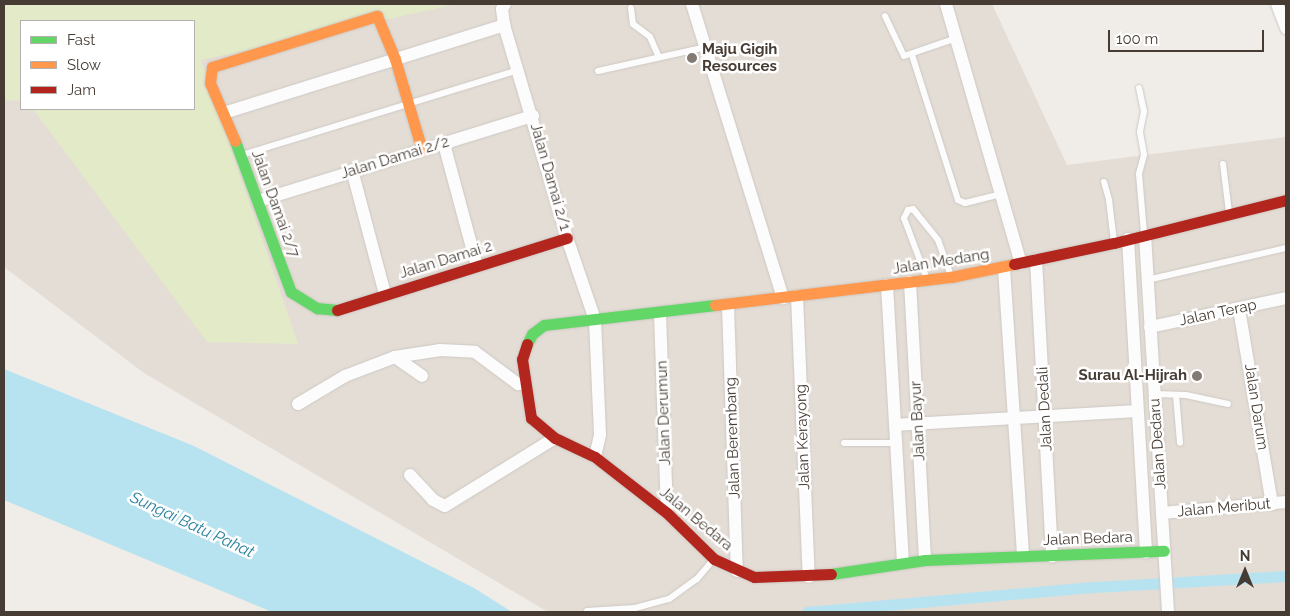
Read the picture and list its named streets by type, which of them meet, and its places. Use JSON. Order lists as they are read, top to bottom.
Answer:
{
  "streets": {
    "street": [
      "Jalan Damai 2/2",
      "Jalan Damai 2/1",
      "Jalan Damai 2/7",
      "Jalan Damai 2",
      "Jalan Medang",
      "Jalan Terap",
      "Jalan Darum",
      "Jalan Dedali",
      "Jalan Derumun",
      "Jalan Bayur",
      "Jalan Kerayong",
      "Jalan Berembang",
      "Jalan Dedaru",
      "Jalan Meribut",
      "Jalan Bedara"
    ]
  },
  "crossings": [
    ["Jalan Damai 2/2", "Jalan Damai 2/1"],
    ["Jalan Damai 2/2", "Jalan Damai 2/7"],
    ["Jalan Damai 2/1", "Jalan Damai 2"],
    ["Jalan Damai 2/1", "Jalan Medang"],
    ["Jalan Damai 2/1", "Jalan Bedara"],
    ["Jalan Damai 2/7", "Jalan Damai 2"],
    ["Jalan Medang", "Jalan Dedali"],
    ["Jalan Medang", "Jalan Derumun"],
    ["Jalan Medang", "Jalan Bayur"],
    ["Jalan Medang", "Jalan Kerayong"],
    ["Jalan Medang", "Jalan Berembang"],
    ["Jalan Medang", "Jalan Dedaru"],
    ["Jalan Medang", "Jalan Bedara"],
    ["Jalan Terap", "Jalan Darum"],
    ["Jalan Terap", "Jalan Dedaru"],
    ["Jalan Darum", "Jalan Meribut"],
    ["Jalan Dedali", "Jalan Bedara"],
    ["Jalan Derumun", "Jalan Bedara"],
    ["Jalan Bayur", "Jalan Bedara"],
    ["Jalan Kerayong", "Jalan Bedara"],
    ["Jalan Berembang", "Jalan Bedara"],
    ["Jalan Dedaru", "Jalan Meribut"],
    ["Jalan Dedaru", "Jalan Bedara"]
  ],
  "water": ["Sungai Batu Pahat"],
  "places": ["Maju Gigih Resources", "Surau Al-Hijrah"],
  "legend": ["Fast", "Slow", "Jam"],
  "scale_bar": "100 m",
  "north": "top"
}
